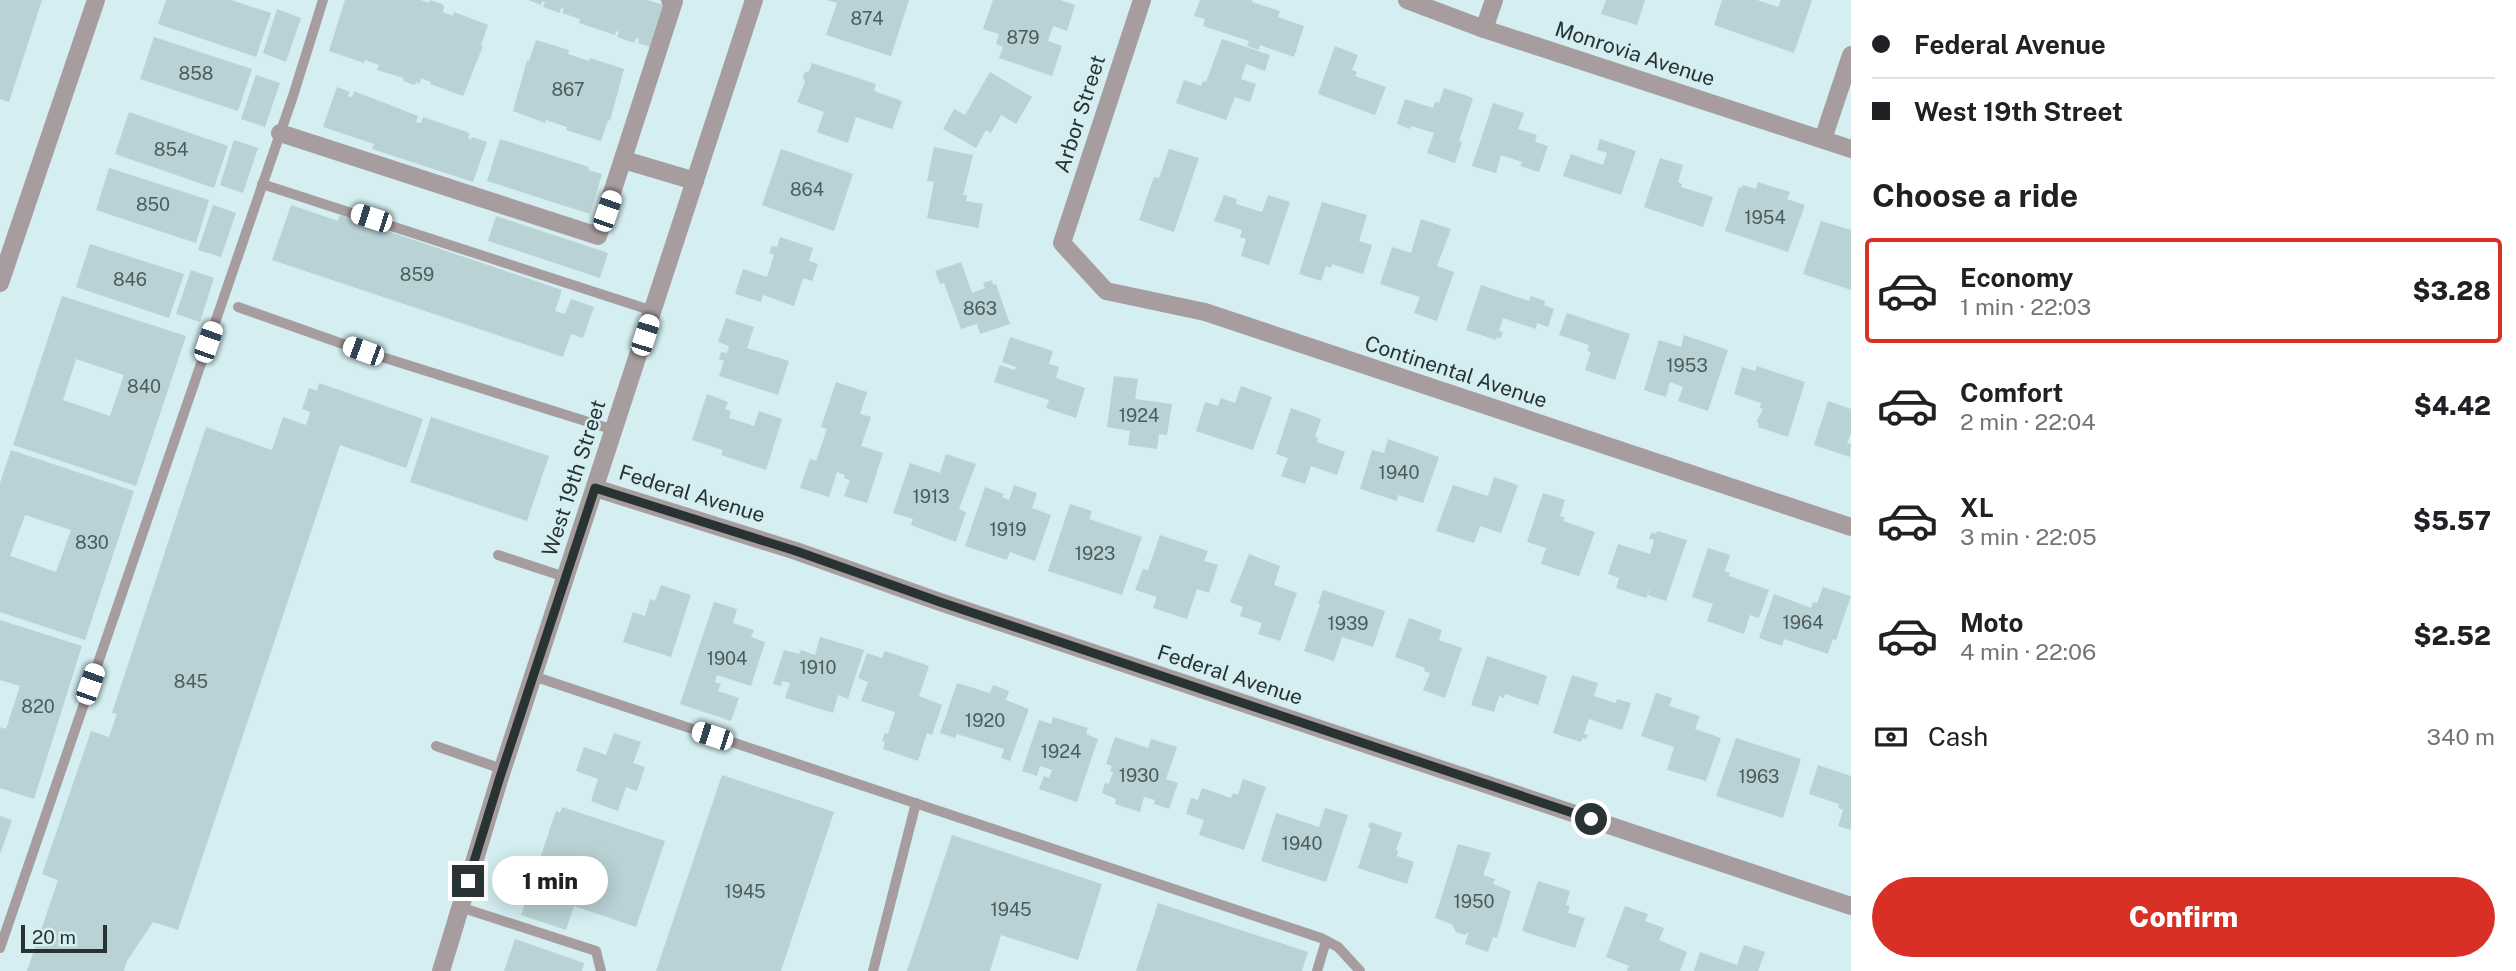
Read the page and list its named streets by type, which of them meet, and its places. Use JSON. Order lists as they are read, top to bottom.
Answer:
{
  "streets": {
    "street": [
      "Monrovia Avenue",
      "Arbor Street",
      "Continental Avenue",
      "West 19th Street",
      "Federal Avenue"
    ]
  },
  "crossings": [
    ["Arbor Street", "Continental Avenue"],
    ["West 19th Street", "Federal Avenue"]
  ],
  "house_numbers": [
    "874",
    "879",
    "858",
    "867",
    "854",
    "864",
    "850",
    "1954",
    "859",
    "846",
    "863",
    "1953",
    "840",
    "1924",
    "1940",
    "1913",
    "1919",
    "830",
    "1923",
    "1964",
    "1939",
    "1904",
    "1910",
    "845",
    "820",
    "1920",
    "1924",
    "1930",
    "1963",
    "1940",
    "1945",
    "1950",
    "1945"
  ],
  "scale_bar": "20 m",
  "page": {
    "banner": ["Federal Avenue", "West 19th Street"],
    "heading": "Choose a ride",
    "list": [
      {
        "name": "Economy",
        "note": "1 min · 22:03",
        "value": "$3.28"
      },
      {
        "name": "Comfort",
        "note": "2 min · 22:04",
        "value": "$4.42"
      },
      {
        "name": "XL",
        "note": "3 min · 22:05",
        "value": "$5.57"
      },
      {
        "name": "Moto",
        "note": "4 min · 22:06",
        "value": "$2.52"
      }
    ],
    "pay": ["Cash", "340 m"],
    "bubble": "1 min",
    "buttons": "Confirm",
    "scale": "20 m"
  }
}
